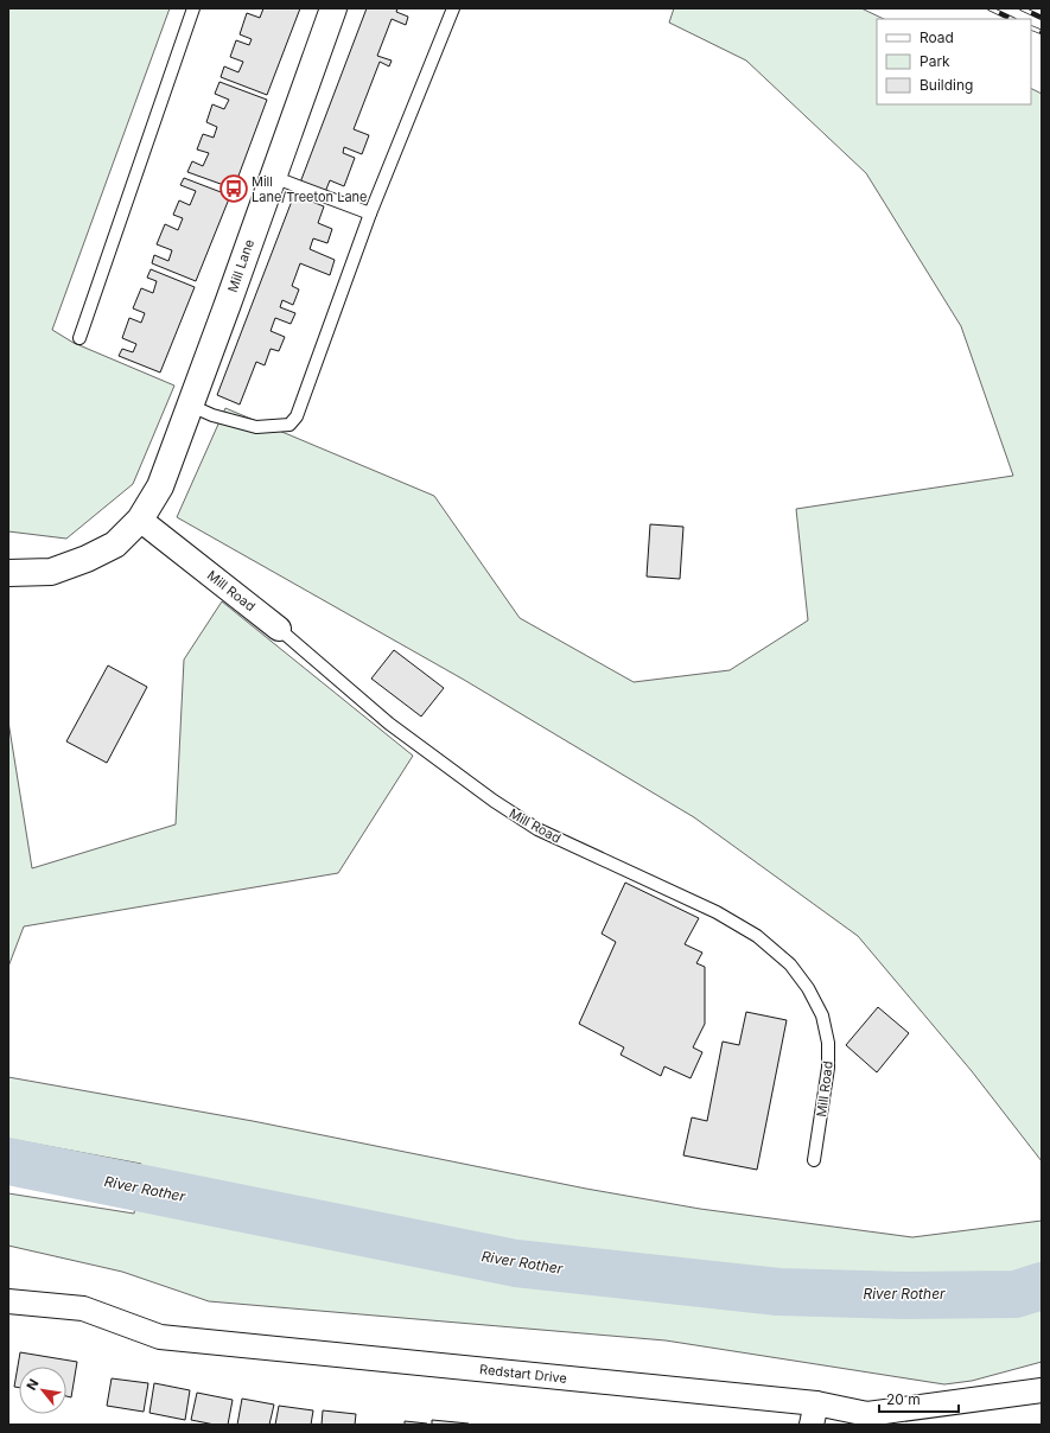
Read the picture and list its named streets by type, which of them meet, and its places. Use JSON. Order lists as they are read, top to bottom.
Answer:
{
  "streets": {
    "main road": ["Mill Lane"],
    "street": ["Mill Road", "Redstart Drive"]
  },
  "crossings": [
    ["Mill Lane", "Mill Road"]
  ],
  "water": ["River Rother"],
  "places": {
    "bus stop": ["Mill Lane/Treeton Lane"]
  },
  "legend": ["Road", "Park", "Building"],
  "scale_bar": "20 m",
  "north": "top left"
}
